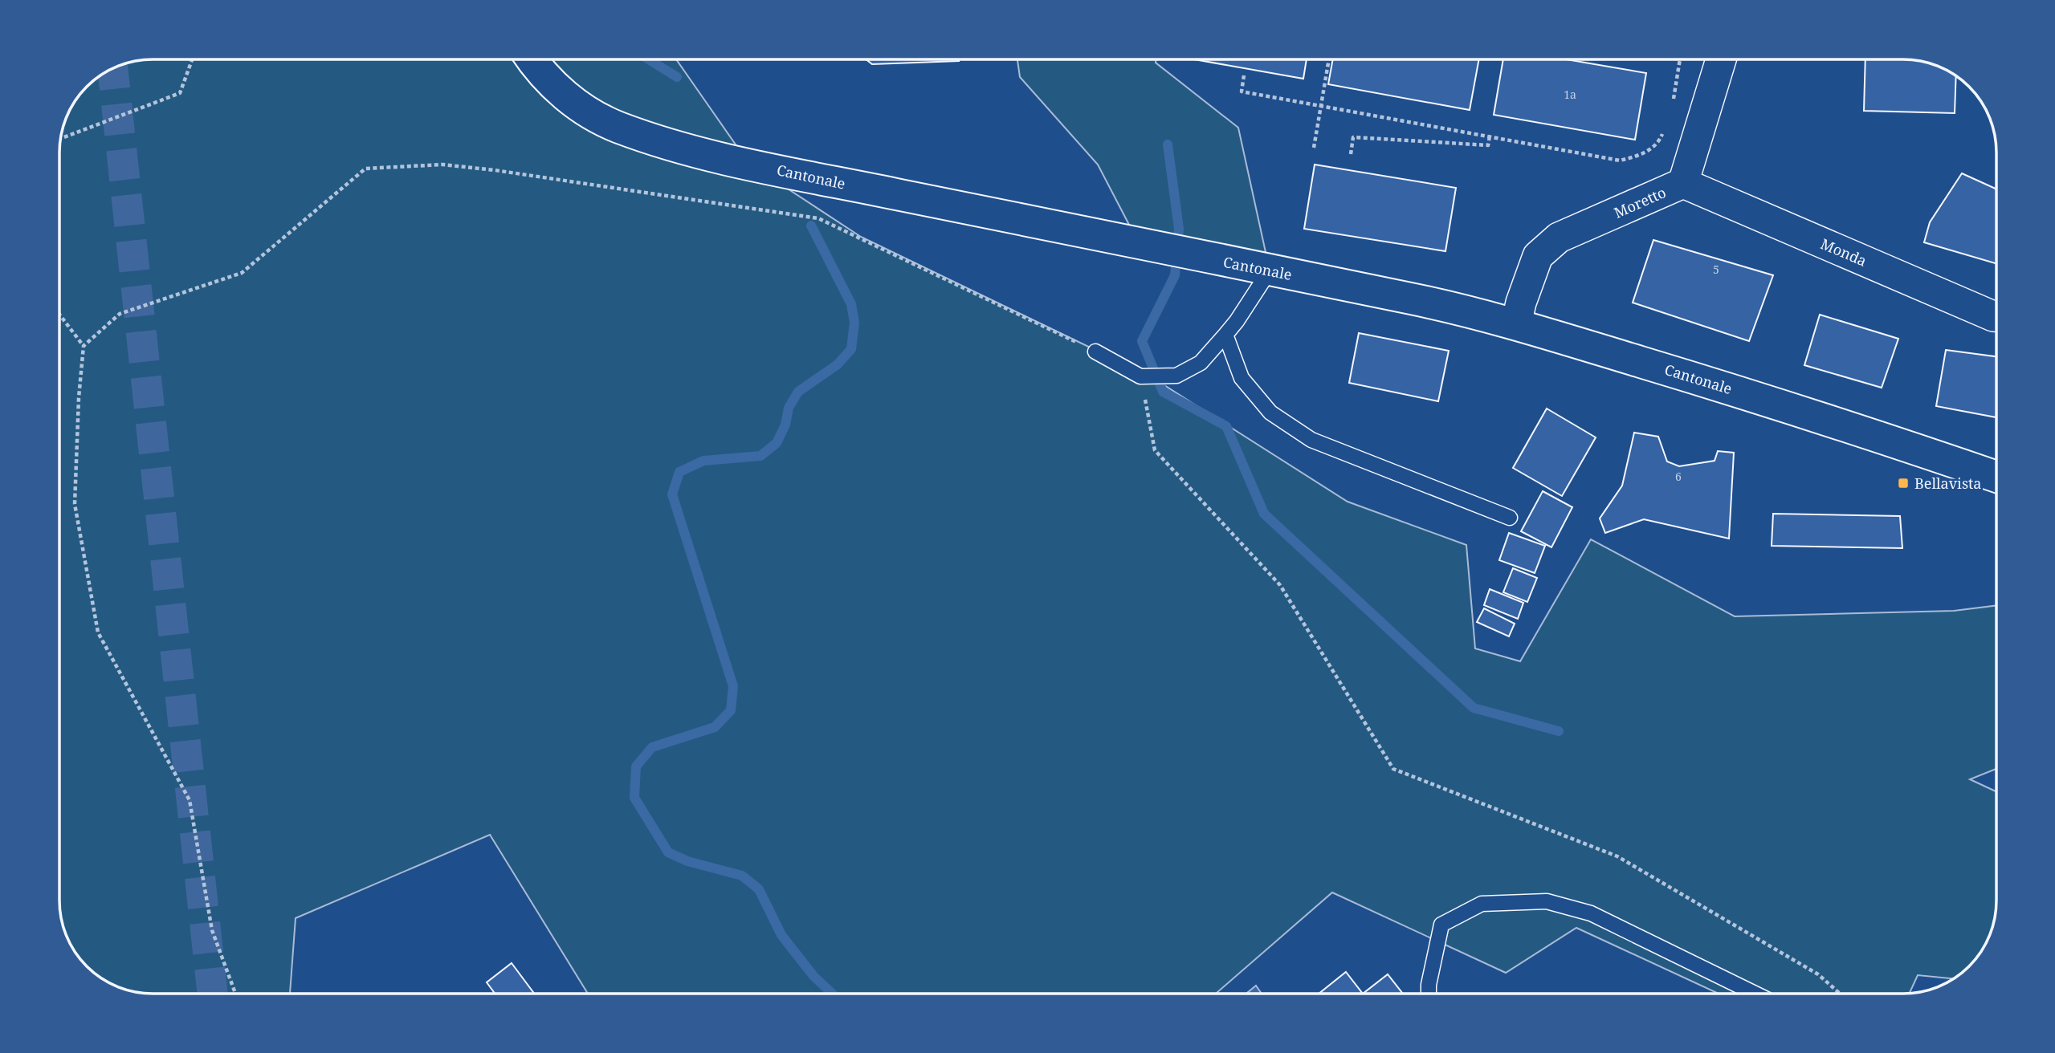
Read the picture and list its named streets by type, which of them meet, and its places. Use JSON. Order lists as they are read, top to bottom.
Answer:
{
  "streets": {
    "street": ["Cantonale", "Moretto", "Monda"]
  },
  "crossings": [
    ["Cantonale", "Moretto"],
    ["Moretto", "Monda"]
  ],
  "places": {
    "transit": ["Bellavista"]
  },
  "house_numbers": ["1a", "5", "6"]
}
